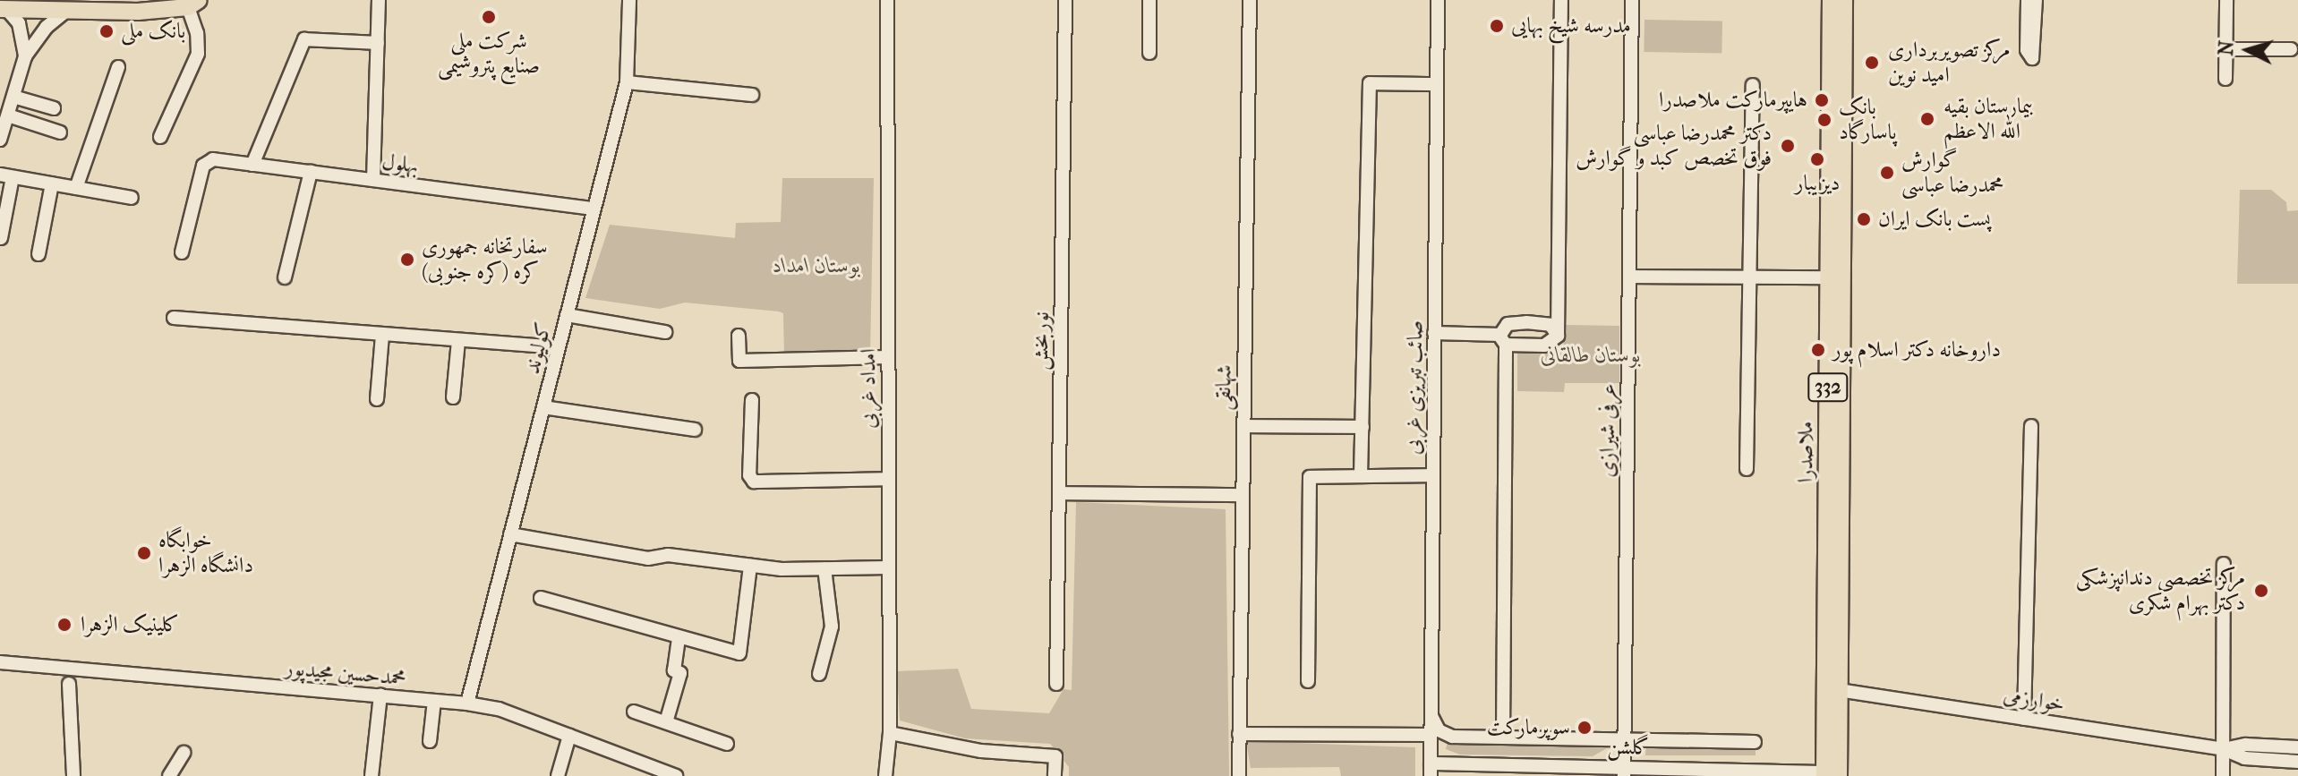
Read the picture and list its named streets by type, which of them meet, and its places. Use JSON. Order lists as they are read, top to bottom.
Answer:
{
  "streets": {
    "main road": ["332", "ملاصدرا"],
    "street": [
      "بهلول",
      "نوربخش",
      "کولیوند",
      "شهانقی",
      "صائب تبریزی غربی",
      "امداد غربی",
      "عرفی شیرازی",
      "محمدحسین مجیدپور",
      "خوارزمی",
      "گلشن"
    ]
  },
  "crossings": [
    ["بهلول", "کولیوند"],
    ["کولیوند", "محمدحسین مجیدپور"],
    ["صائب تبریزی غربی", "گلشن"],
    ["عرفی شیرازی", "گلشن"],
    ["ملاصدرا", "خوارزمی"],
    ["ملاصدرا", "گلشن"]
  ],
  "parks": ["بوستان امداد", "بوستان طالقانی"],
  "places": [
    "شرکت ملی صنایع پتروشیمی",
    "مدرسه شیخ بهایی",
    "بانک ملی",
    "مرکز تصویربرداری امید نوین",
    "هایپرمارکت ملاصدرا",
    "بیمارستان بقیه الله الاعظم",
    "بانک پاسارگاد",
    "دکتر محمدرضا عباسی فوق تخصص کبد و گوارش",
    "دیزیبار",
    "گوارش محمدرضا عباسی",
    "پست بانک ایران",
    "سفارتخانه جمهوری کره (کره جنوبی)",
    "داروخانه دکتر اسلام پور",
    "خوابگاه دانشگاه الزهرا",
    "مرکز تخصصی دندانپزشکی دکتر بهرام شکری",
    "کلینیک الزهرا",
    "سوپرمارکت"
  ],
  "north": "left"
}
